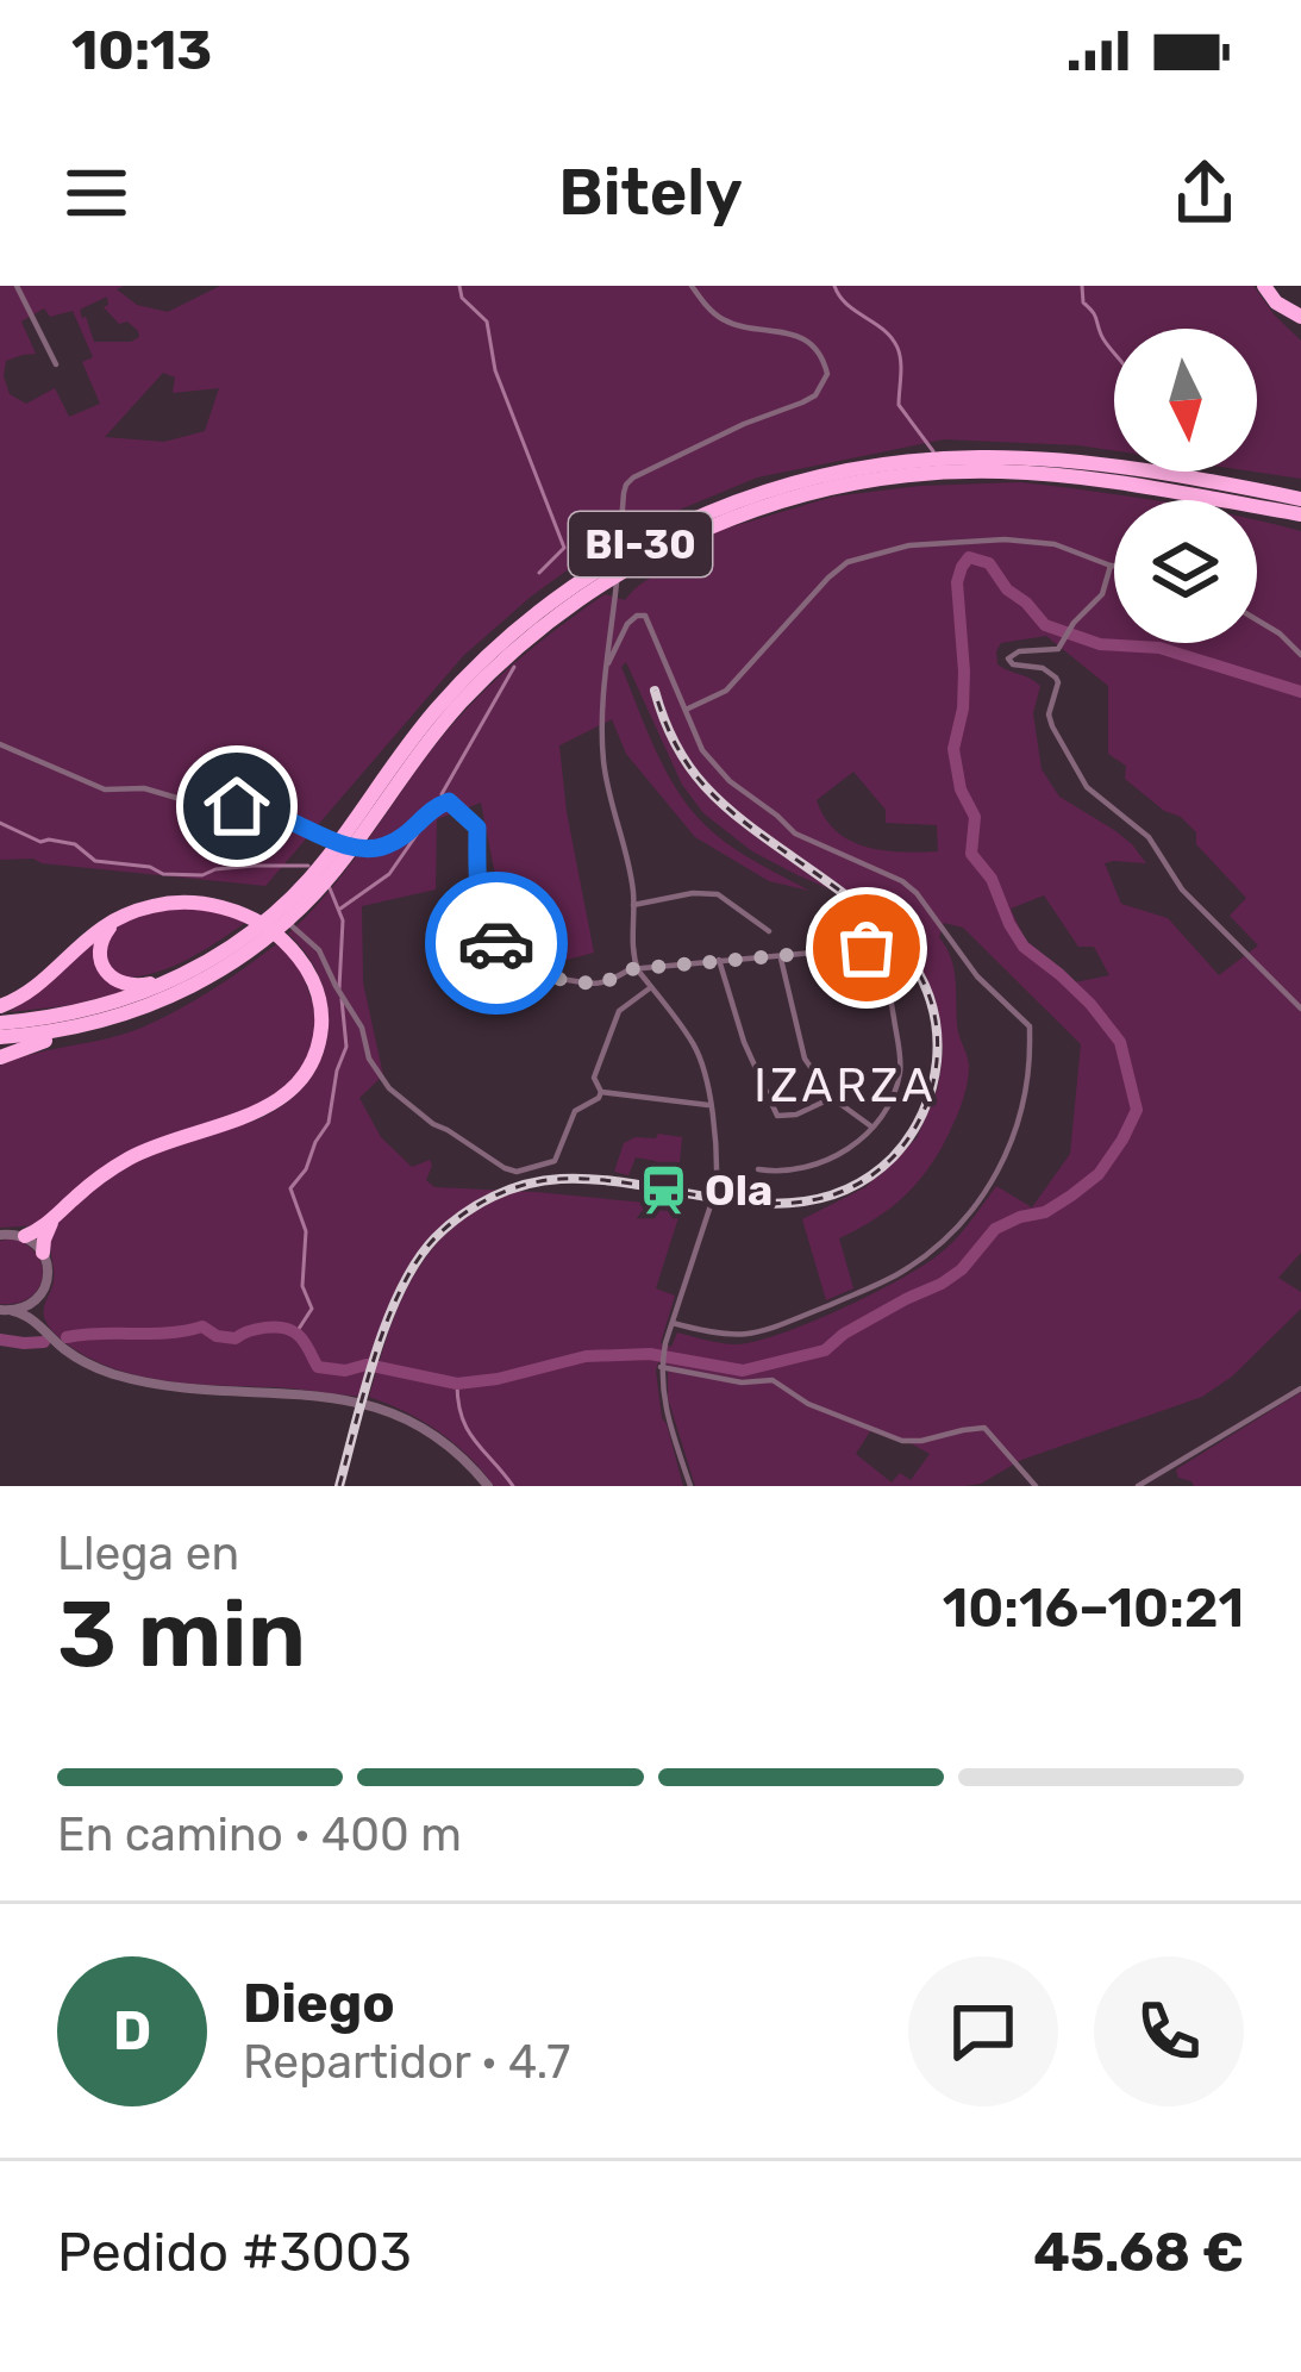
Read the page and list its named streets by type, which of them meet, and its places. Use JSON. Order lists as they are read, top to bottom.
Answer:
{
  "streets": {
    "highway": ["BI-30"]
  },
  "districts": ["IZARZA"],
  "places": {
    "station": ["Ola"]
  },
  "north": "bottom",
  "page": {
    "status": "10:13",
    "header": "Bitely",
    "heading": ["3 min", "Llega en", "10:16–10:21"],
    "panel": [
      "Diego",
      "Repartidor · 4.7",
      "Pedido #3003",
      "45.68 €"
    ],
    "bar": "En camino · 400 m",
    "round": "D"
  }
}
